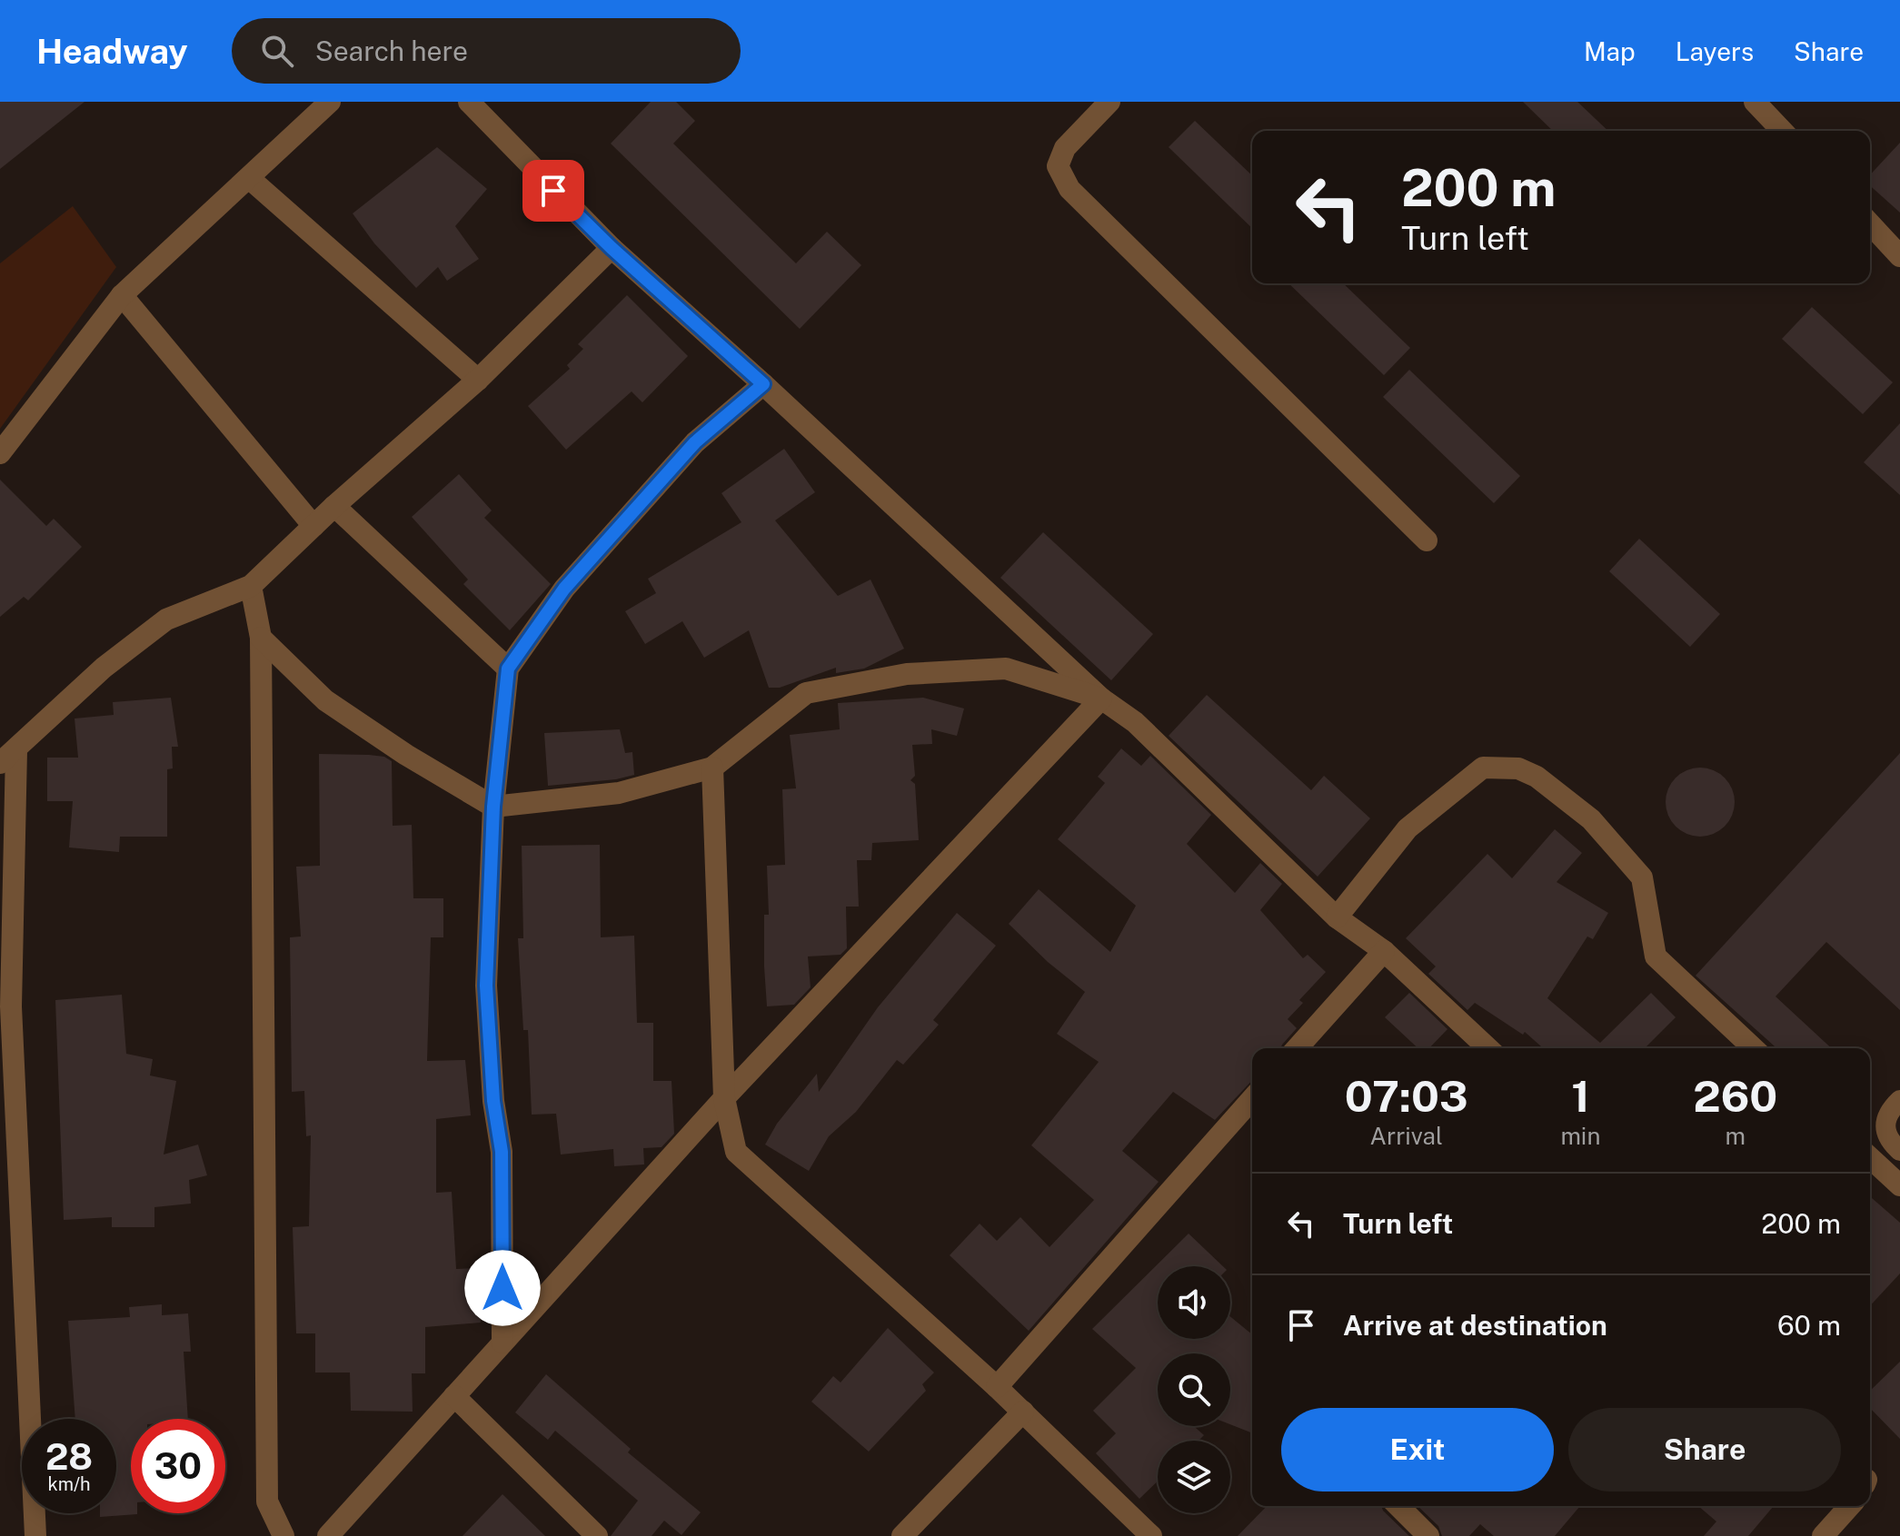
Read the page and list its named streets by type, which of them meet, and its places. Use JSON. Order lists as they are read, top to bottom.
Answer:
{
  "page": {
    "header": "Headway",
    "search": "Search here",
    "nav": ["Map", "Layers", "Share"],
    "turn": ["200 m", "Turn left"],
    "eta": [
      "07:03",
      "Arrival",
      "1",
      "min",
      "260",
      "m"
    ],
    "list": [
      {
        "name": "Turn left",
        "value": "200 m"
      },
      {
        "name": "Arrive at destination",
        "value": "60 m"
      }
    ],
    "buttons": ["Exit", "Share"],
    "speed": "28 km/h",
    "limit": "30"
  }
}
